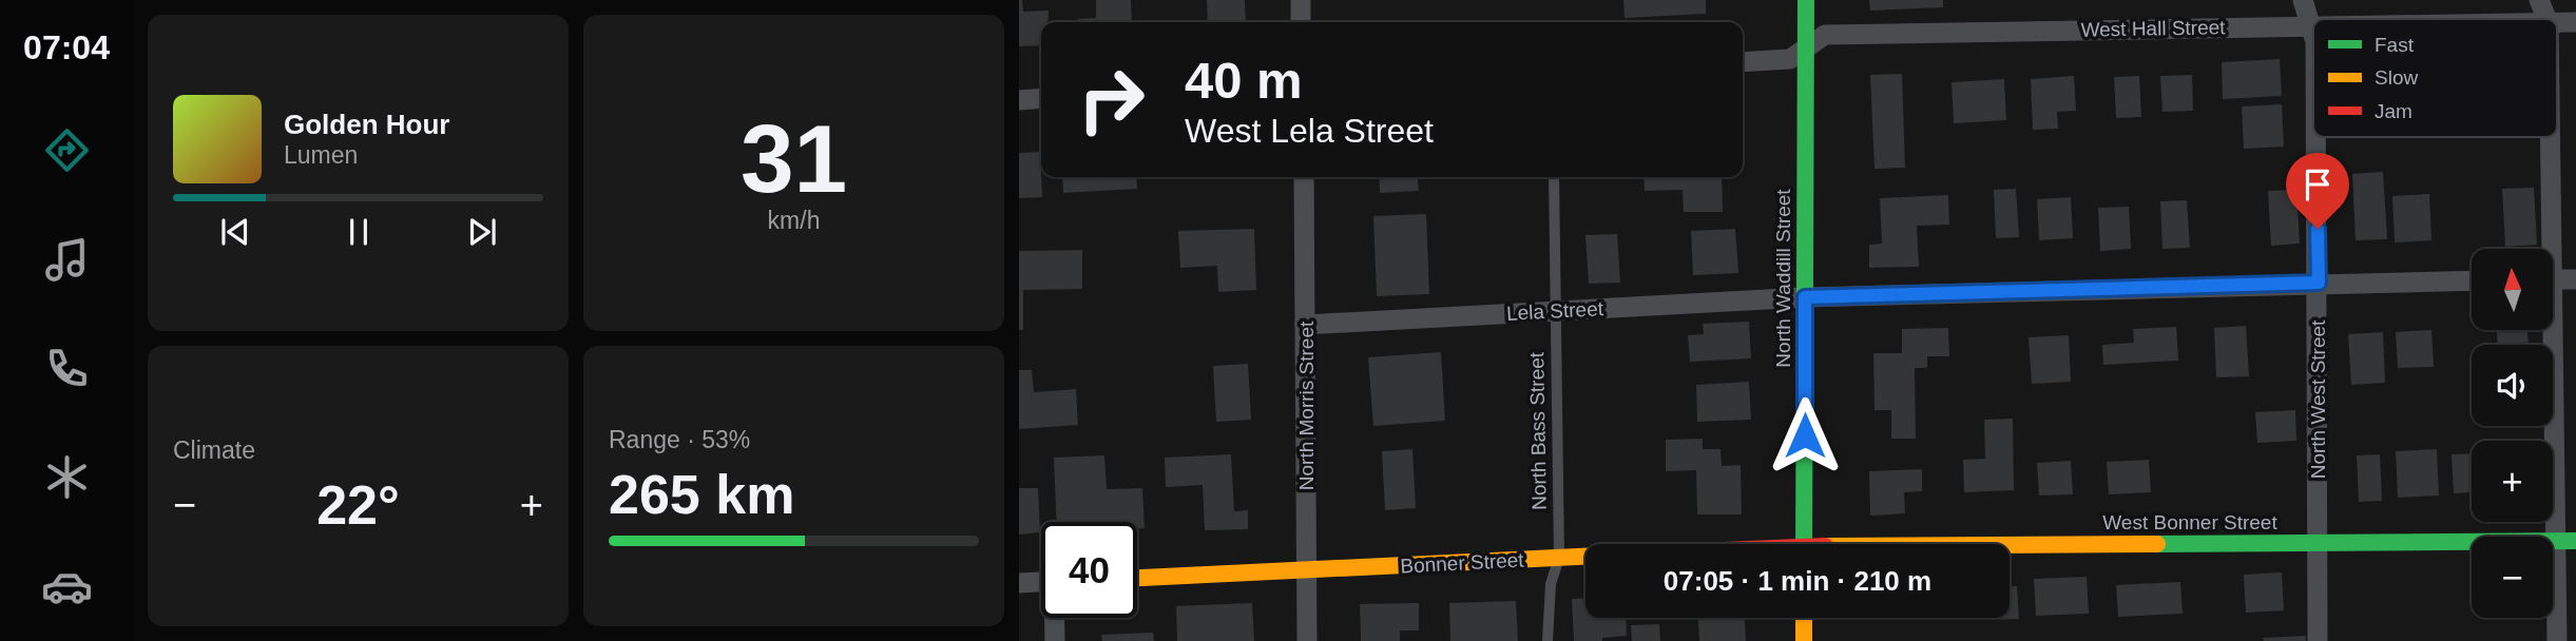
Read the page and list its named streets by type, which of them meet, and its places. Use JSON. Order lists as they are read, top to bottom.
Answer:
{
  "streets": {
    "street": [
      "West Hall Street",
      "North Waddill Street",
      "Lela Street",
      "North West Street",
      "North Morris Street",
      "West Bonner Street",
      "Bonner Street"
    ],
    "lane": ["North Bass Street"]
  },
  "crossings": [
    ["West Hall Street", "North Waddill Street"],
    ["West Hall Street", "North West Street"],
    ["North Waddill Street", "Lela Street"],
    ["Lela Street", "North West Street"],
    ["Lela Street", "North Morris Street"],
    ["Lela Street", "North Bass Street"],
    ["North West Street", "West Bonner Street"],
    ["North Morris Street", "Bonner Street"],
    ["North Bass Street", "Bonner Street"]
  ],
  "legend": ["Fast", "Slow", "Jam"],
  "north": "top",
  "page": {
    "tabs": "07:04",
    "tile": [
      ["31", "km/h"],
      "Climate",
      ["Range · 53%", "265 km"]
    ],
    "turn": ["40 m", "West Lela Street"],
    "song": ["Golden Hour", "Lumen"],
    "map_buttons": ["+", "−"],
    "heat": ["−", "22°", "+"],
    "limit": "40",
    "trip": "07:05 · 1 min · 210 m"
  }
}
